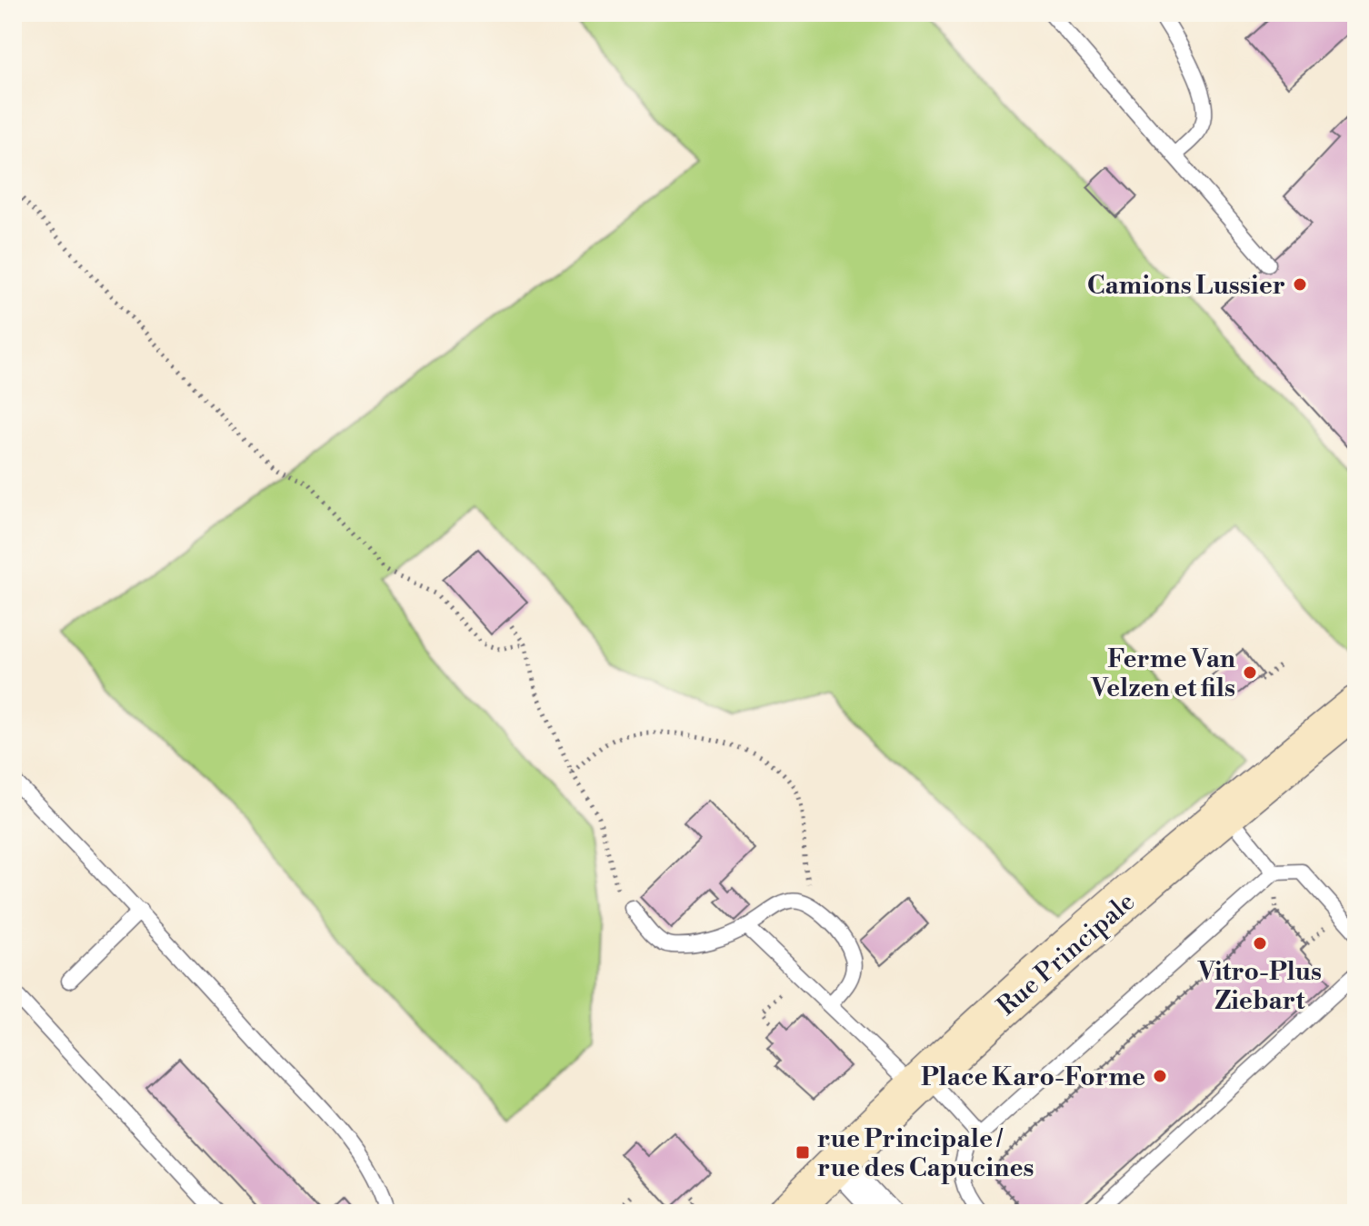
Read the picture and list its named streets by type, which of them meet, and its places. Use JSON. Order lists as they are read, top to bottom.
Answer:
{
  "streets": {
    "main road": ["Rue Principale"]
  },
  "places": {
    "other": [
      "Camions Lussier",
      "Ferme Van Velzen et fils",
      "Vitro-Plus Ziebart",
      "Place Karo-Forme"
    ],
    "transit": ["rue Principale / rue des Capucines"]
  }
}
